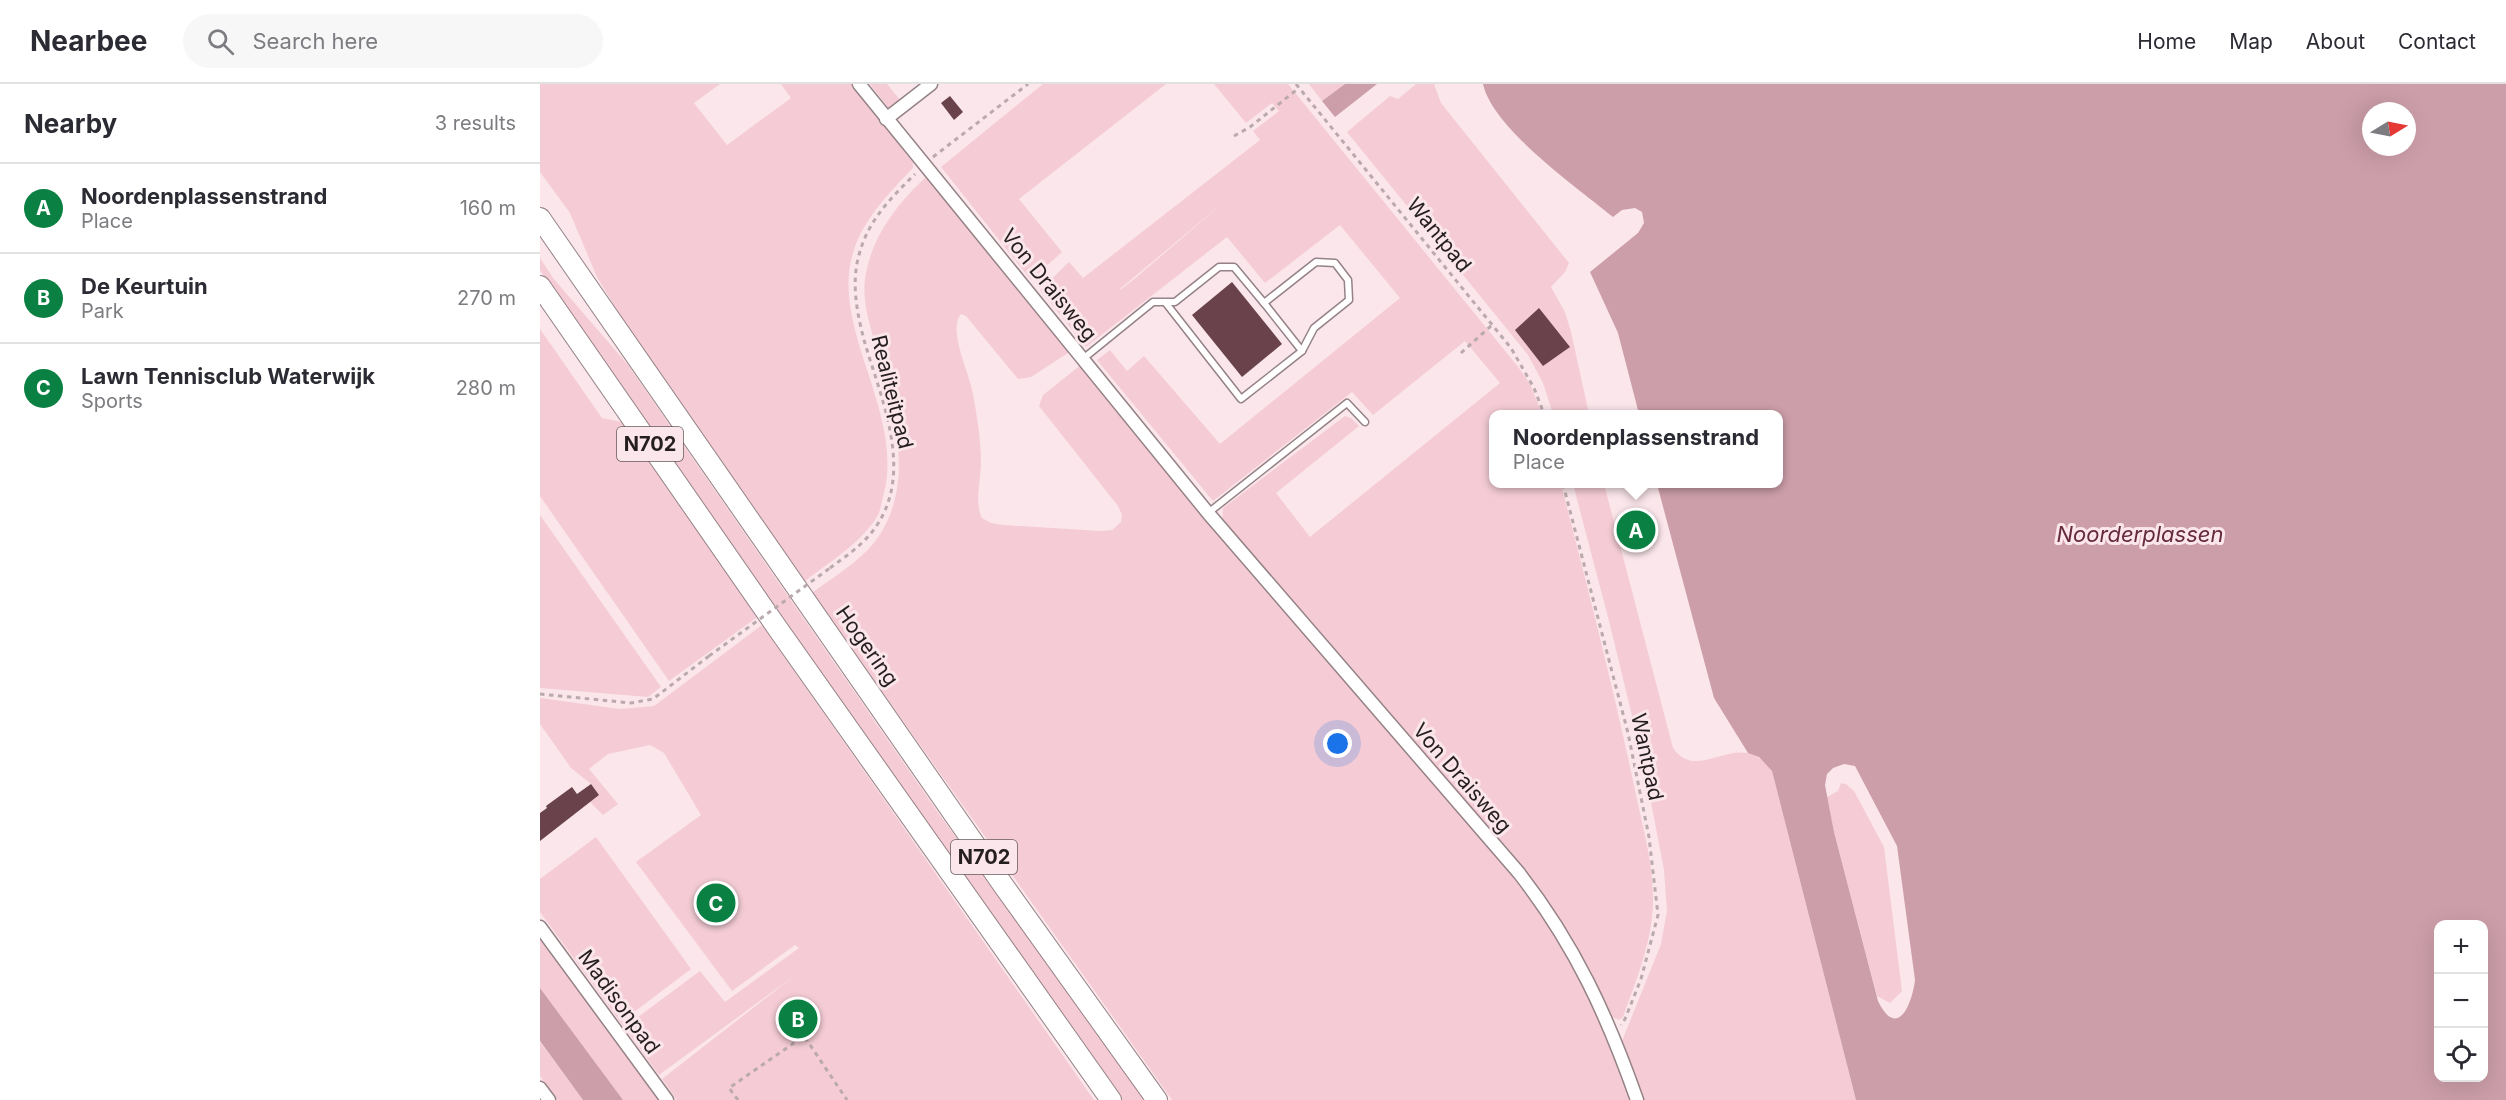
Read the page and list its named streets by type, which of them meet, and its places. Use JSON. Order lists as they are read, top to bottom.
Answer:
{
  "streets": {
    "highway": ["N702", "Hogering"],
    "street": ["Von Draisweg", "Madisonpad"],
    "path": ["Wantpad", "Realiteitpad"]
  },
  "crossings": [
    ["Wantpad", "Von Draisweg"],
    ["Von Draisweg", "Realiteitpad"]
  ],
  "water": ["Noorderplassen"],
  "north": "right",
  "page": {
    "header": "Nearbee",
    "search": "Search here",
    "nav": [
      "Home",
      "Map",
      "About",
      "Contact"
    ],
    "heading": ["Nearby", "3 results"],
    "list": [
      {
        "mark": "A",
        "name": "Noordenplassenstrand",
        "note": "Place",
        "value": "160 m"
      },
      {
        "mark": "B",
        "name": "De Keurtuin",
        "note": "Park",
        "value": "270 m"
      },
      {
        "mark": "C",
        "name": "Lawn Tennisclub Waterwijk",
        "note": "Sports",
        "value": "280 m"
      }
    ],
    "popup": ["Noordenplassenstrand", "Place"],
    "pins": ["A", "C", "B"],
    "map_buttons": ["+", "−"]
  }
}
